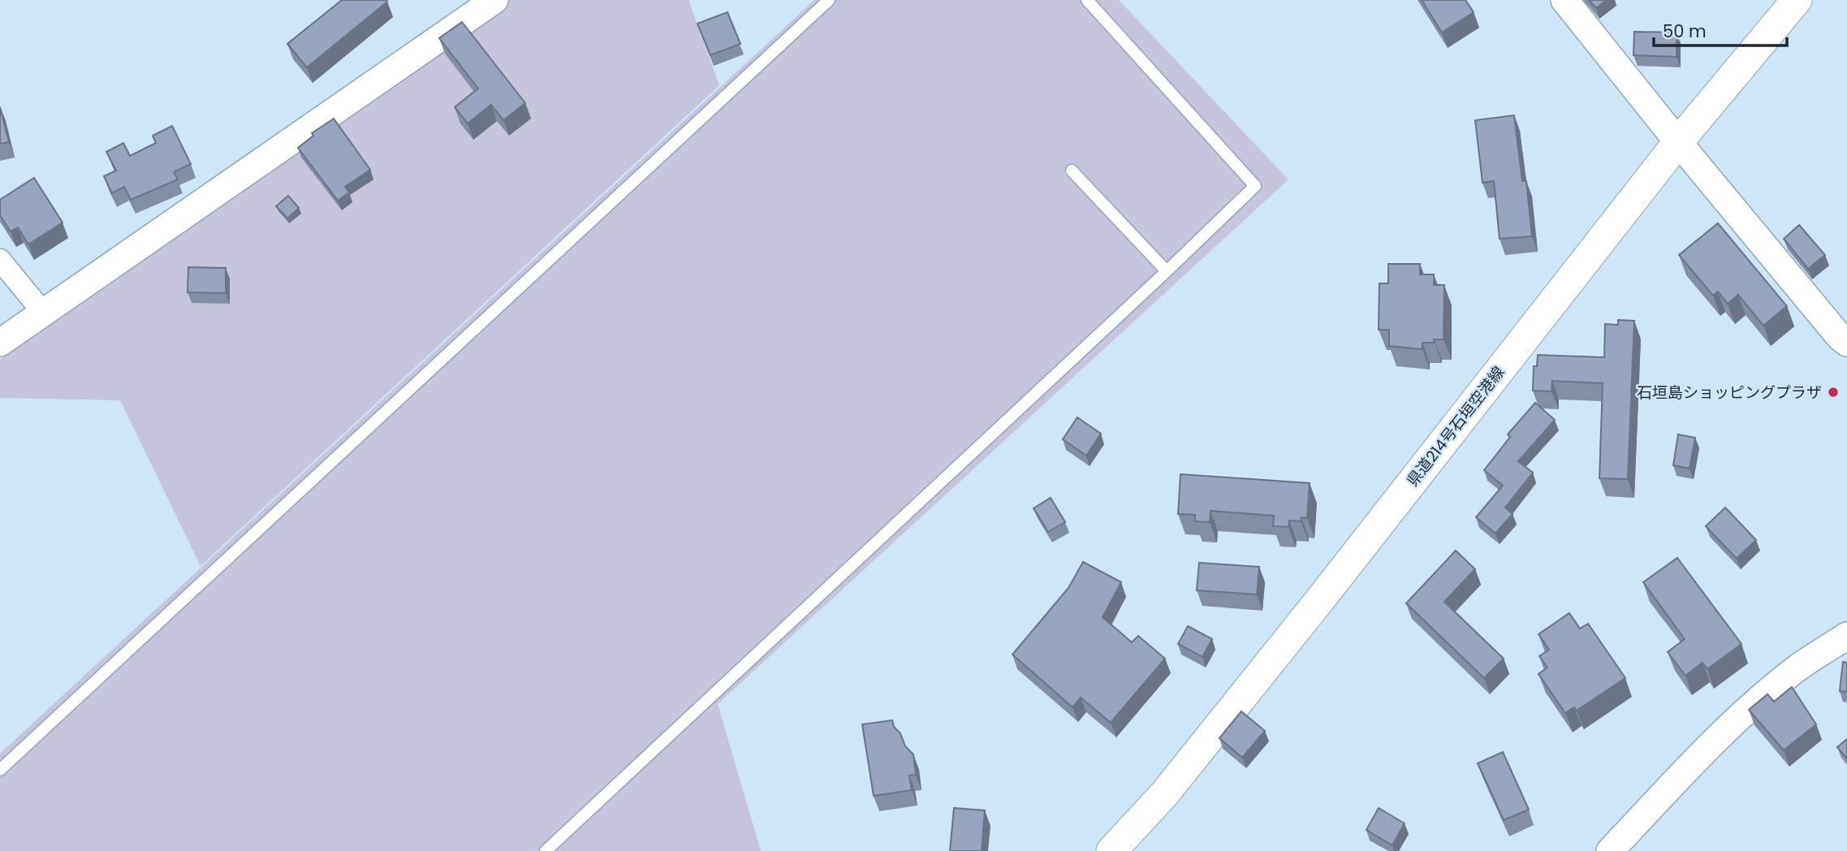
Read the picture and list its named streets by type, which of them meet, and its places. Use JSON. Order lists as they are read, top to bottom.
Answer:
{
  "streets": {
    "main road": ["県道214号石垣空港線"]
  },
  "places": ["石垣島ショッピングプラザ"],
  "scale_bar": "50 m"
}
